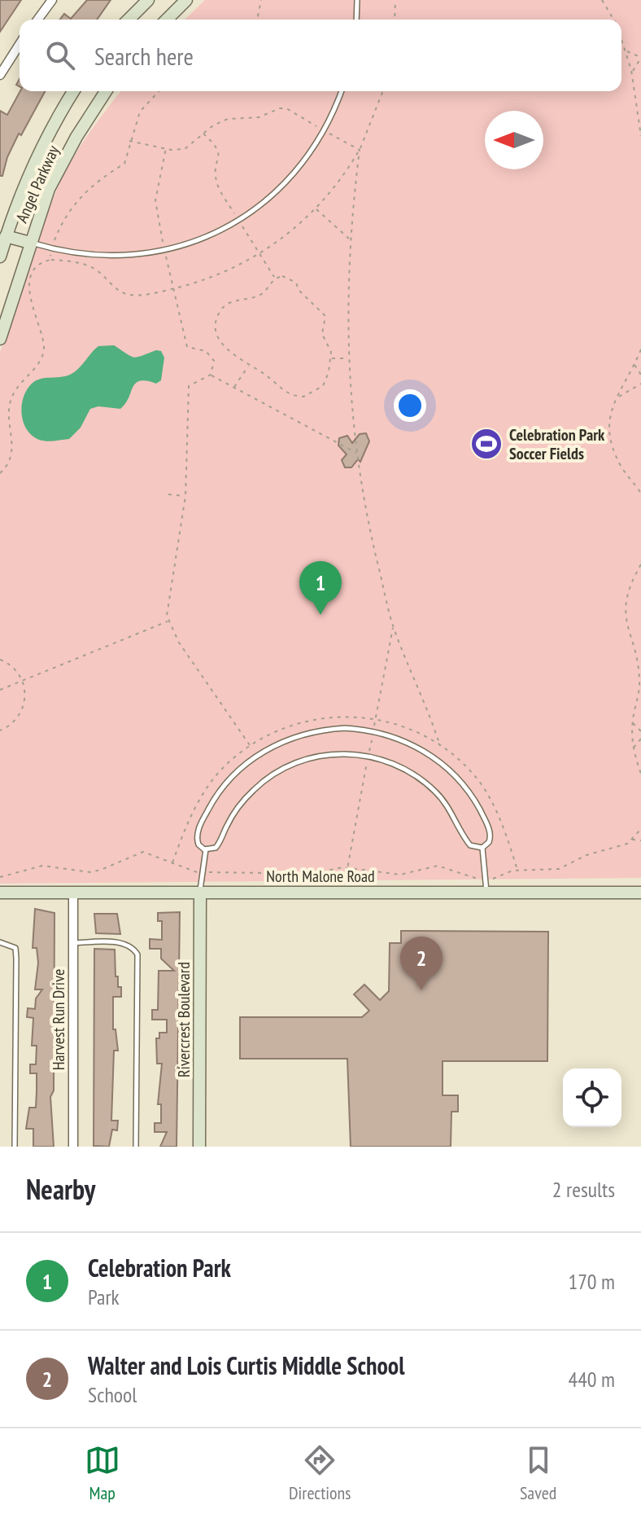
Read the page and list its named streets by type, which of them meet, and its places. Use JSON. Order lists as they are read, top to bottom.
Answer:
{
  "streets": {
    "street": [
      "Angel Parkway",
      "North Malone Road",
      "Harvest Run Drive",
      "Rivercrest Boulevard"
    ]
  },
  "crossings": [
    ["North Malone Road", "Harvest Run Drive"],
    ["North Malone Road", "Rivercrest Boulevard"]
  ],
  "places": {
    "sports": ["Celebration Park Soccer Fields"]
  },
  "north": "left",
  "page": {
    "search": "Search here",
    "pins": ["1", "2"],
    "heading": ["Nearby", "2 results"],
    "list": [
      {
        "mark": "1",
        "name": "Celebration Park",
        "note": "Park",
        "value": "170 m"
      },
      {
        "mark": "2",
        "name": "Walter and Lois Curtis Middle School",
        "note": "School",
        "value": "440 m"
      }
    ],
    "nav": ["Map", "Directions", "Saved"]
  }
}
